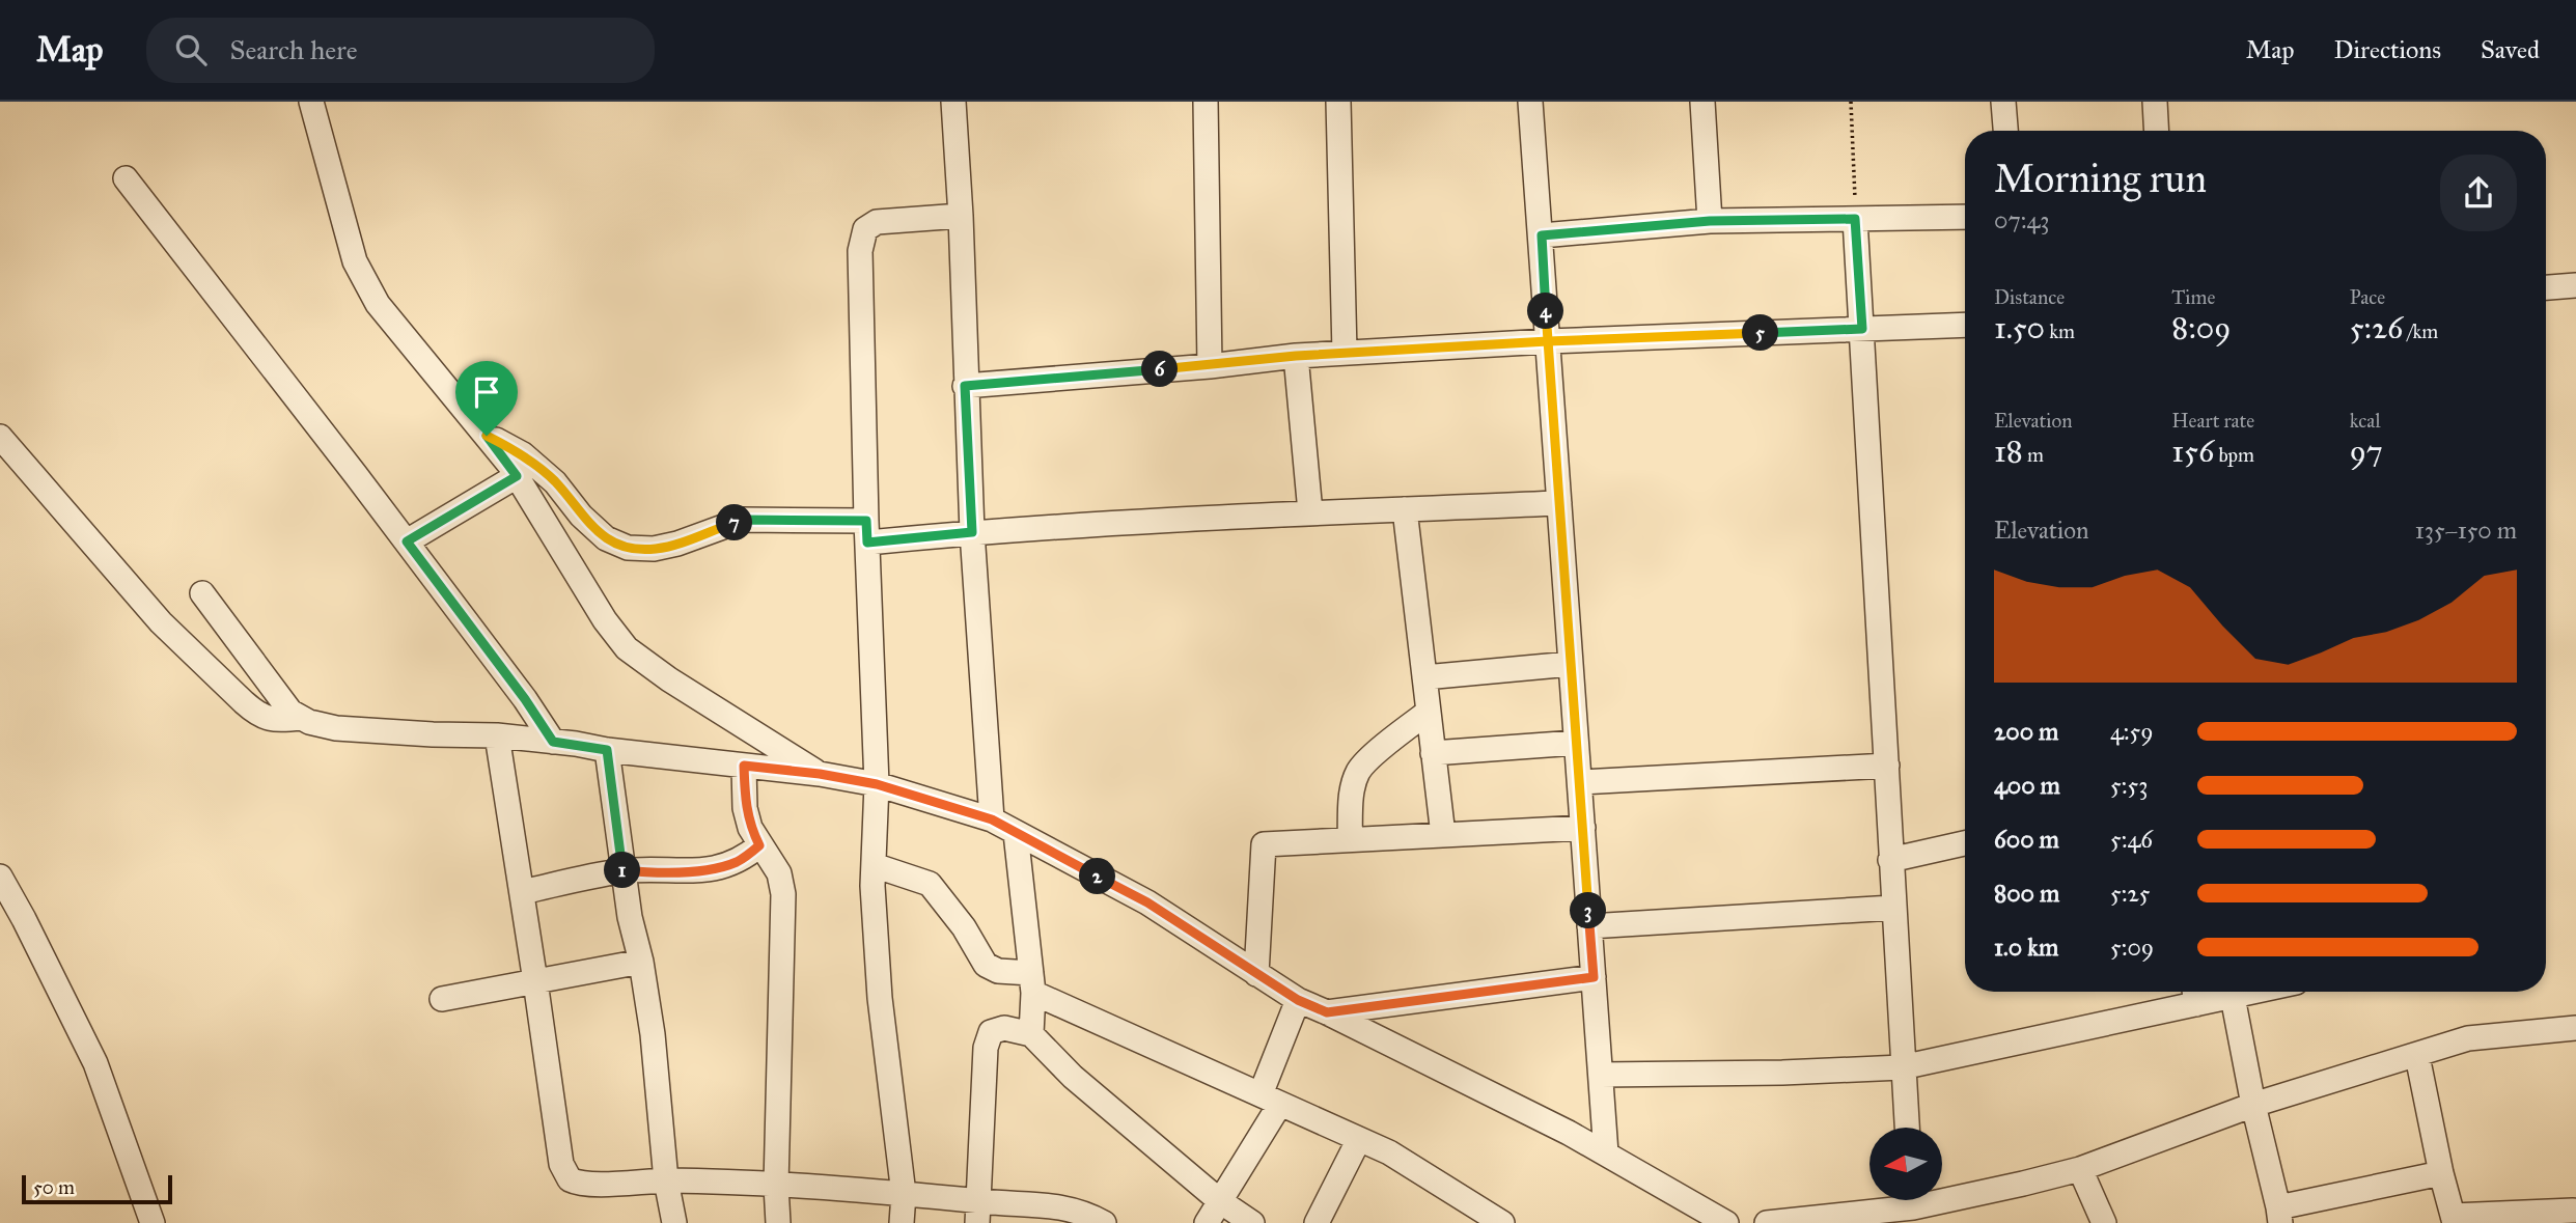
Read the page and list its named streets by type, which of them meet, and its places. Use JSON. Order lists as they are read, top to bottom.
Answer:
{
  "scale_bar": "50 m",
  "north": "left",
  "page": {
    "header": "Map",
    "search": "Search here",
    "nav": ["Map", "Directions", "Saved"],
    "heading": ["Morning run", "07:43"],
    "stats": [
      ["Distance", "1.50 km"],
      ["Time", "8:09"],
      ["Pace", "5:26 /km"],
      ["Elevation", "18 m"],
      ["Heart rate", "156 bpm"],
      ["kcal", "97"]
    ],
    "pins": [
      "4",
      "5",
      "6",
      "7",
      "1",
      "2",
      "3"
    ],
    "chart": ["Elevation", "135–150 m"],
    "list": [
      {
        "name": "200 m",
        "note": "4:59"
      },
      {
        "name": "400 m",
        "note": "5:53"
      },
      {
        "name": "600 m",
        "note": "5:46"
      },
      {
        "name": "800 m",
        "note": "5:25"
      },
      {
        "name": "1.0 km",
        "note": "5:09"
      }
    ],
    "scale": "50 m"
  }
}
